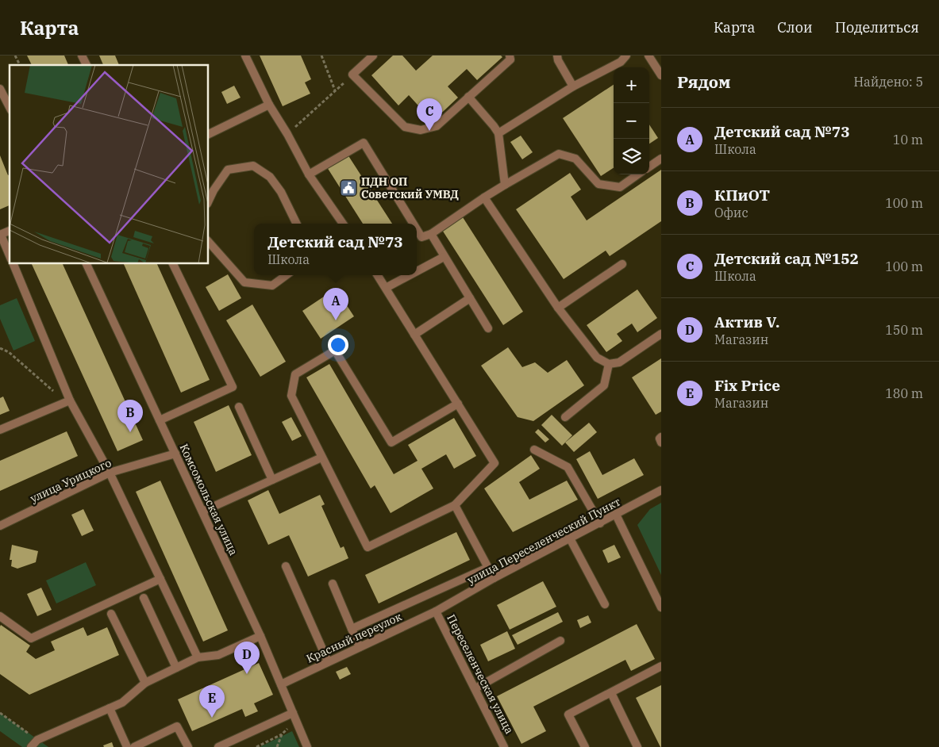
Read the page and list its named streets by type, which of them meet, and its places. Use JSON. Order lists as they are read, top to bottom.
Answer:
{
  "streets": {
    "street": [
      "улица Урицкого",
      "Комсомольская улица",
      "улица Переселенческий Пункт",
      "Красный переулок",
      "Переселенческая улица"
    ]
  },
  "crossings": [
    ["улица Урицкого", "Комсомольская улица"],
    ["Комсомольская улица", "Красный переулок"],
    ["улица Переселенческий Пункт", "Красный переулок"],
    ["улица Переселенческий Пункт", "Переселенческая улица"],
    ["Красный переулок", "Переселенческая улица"]
  ],
  "places": {
    "public building": ["ПДН ОП Советский УМВД"]
  },
  "page": {
    "header": "Карта",
    "nav": ["Карта", "Слои", "Поделиться"],
    "heading": ["Рядом", "Найдено: 5"],
    "map_buttons": ["+", "−"],
    "pins": [
      "C",
      "A",
      "B",
      "D",
      "E"
    ],
    "list": [
      {
        "mark": "A",
        "name": "Детский сад №73",
        "note": "Школа",
        "value": "10 m"
      },
      {
        "mark": "B",
        "name": "КПиОТ",
        "note": "Офис",
        "value": "100 m"
      },
      {
        "mark": "C",
        "name": "Детский сад №152",
        "note": "Школа",
        "value": "100 m"
      },
      {
        "mark": "D",
        "name": "Актив V.",
        "note": "Магазин",
        "value": "150 m"
      },
      {
        "mark": "E",
        "name": "Fix Price",
        "note": "Магазин",
        "value": "180 m"
      }
    ],
    "popup": ["Детский сад №73", "Школа"]
  }
}
